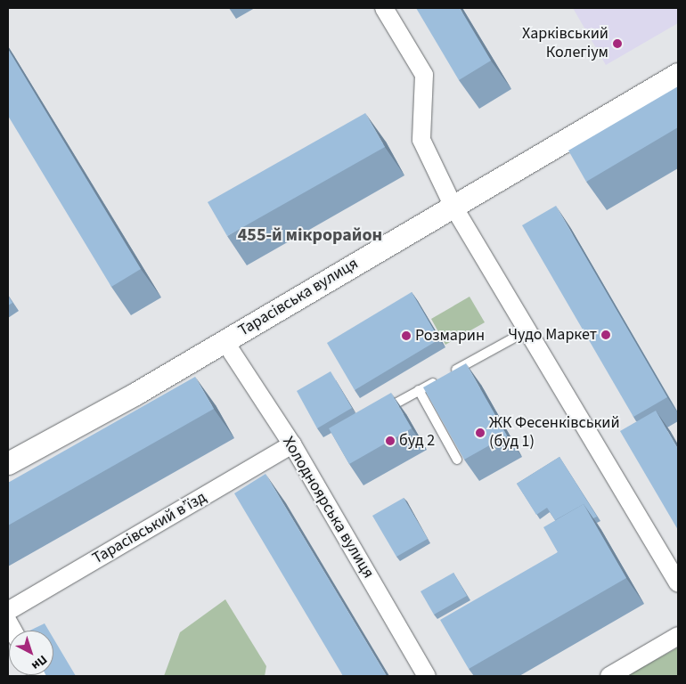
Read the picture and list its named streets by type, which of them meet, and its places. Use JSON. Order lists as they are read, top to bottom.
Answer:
{
  "streets": {
    "street": ["Тарасівська вулиця", "Холодноярська вулиця", "Тарасівський в’їзд"]
  },
  "crossings": [
    ["Тарасівська вулиця", "Холодноярська вулиця"],
    ["Холодноярська вулиця", "Тарасівський в’їзд"]
  ],
  "districts": ["455-й мікрорайон"],
  "places": [
    "Харківський Колегіум",
    "Чудо Маркет",
    "Розмарин",
    "ЖК Фесенківський (буд 1)",
    "буд 2"
  ],
  "north": "bottom right"
}
